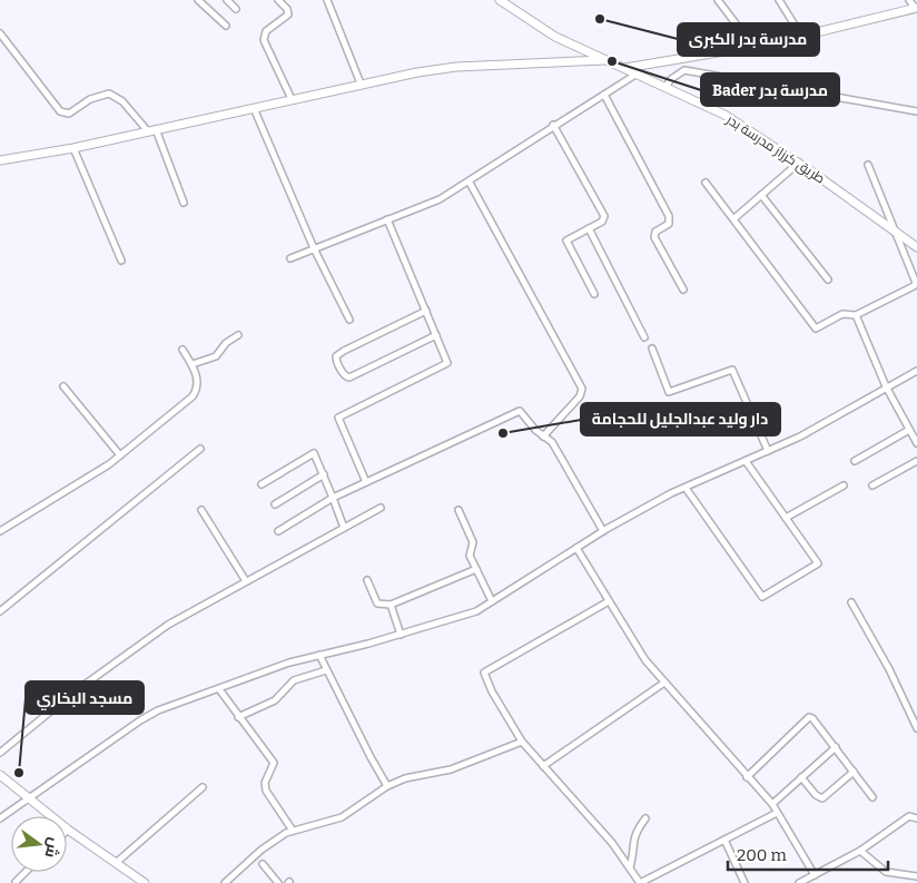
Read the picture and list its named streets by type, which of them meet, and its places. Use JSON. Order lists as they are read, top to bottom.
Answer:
{
  "streets": {
    "street": ["طريق كرزاز مدرسة بدر"]
  },
  "places": [
    "مدرسة بدر الكبرى",
    "Bader مدرسة بدر",
    "دار وليد عبدالجليل للحجامة",
    "مسجد البخاري"
  ],
  "scale_bar": "200 m",
  "north": "right"
}
